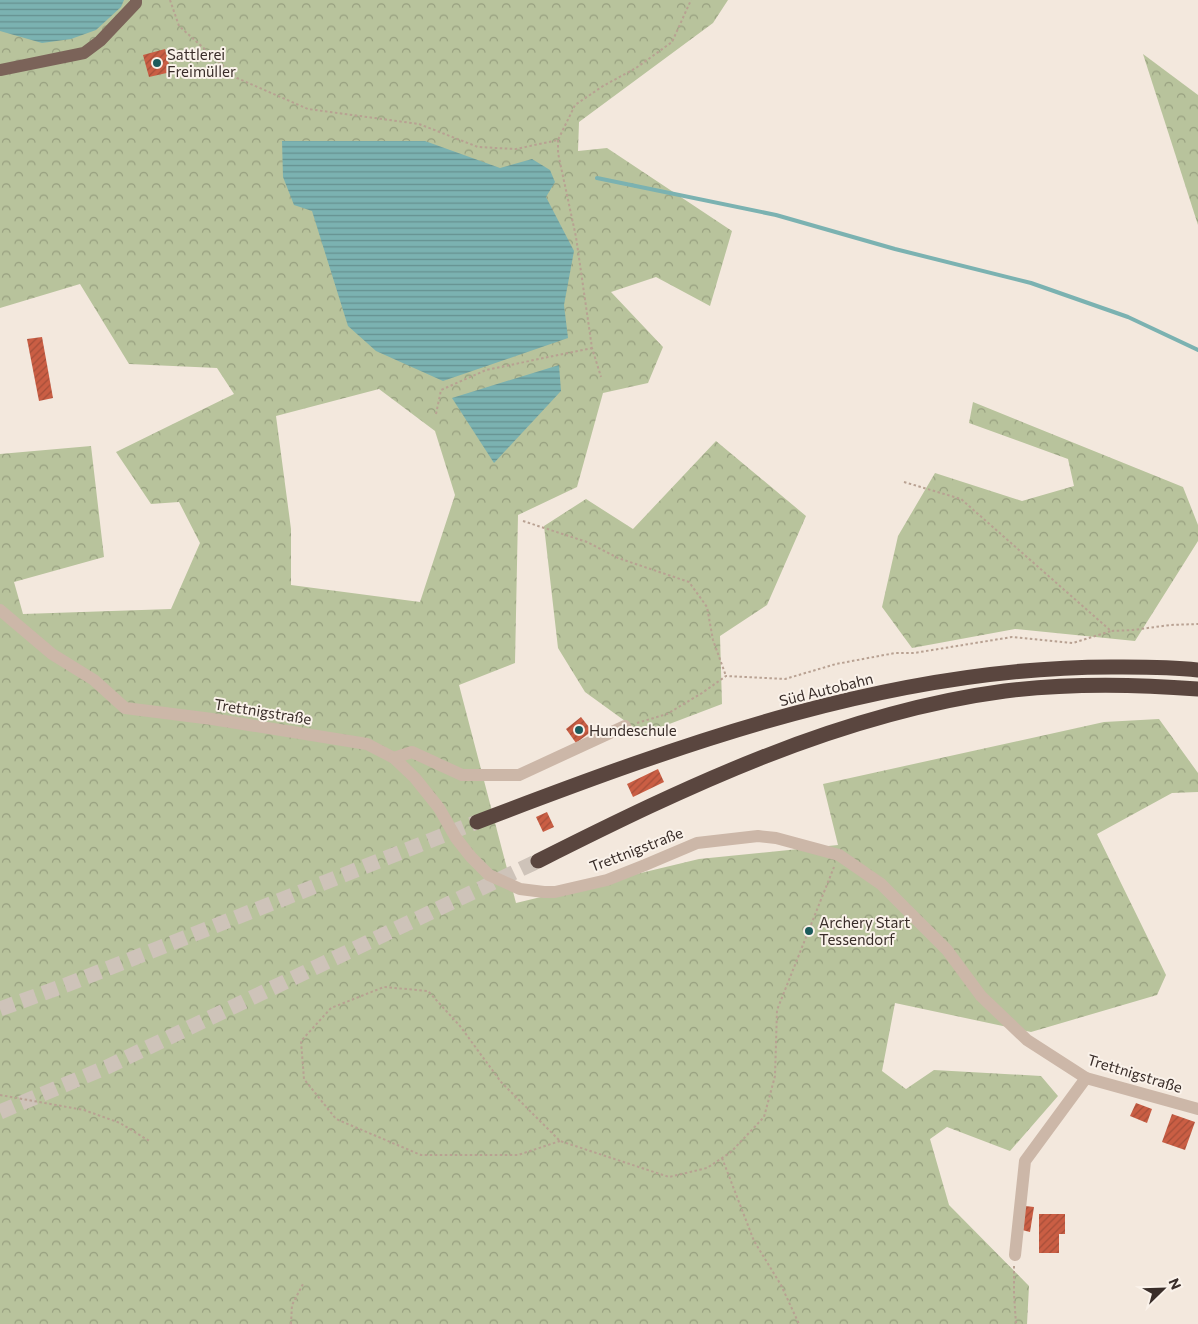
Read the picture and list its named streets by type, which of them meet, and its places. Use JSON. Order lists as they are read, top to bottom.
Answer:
{
  "streets": {
    "highway": ["Süd Autobahn"],
    "street": ["Trettnigstraße"]
  },
  "places": ["Sattlerei Freimüller", "Hundeschule", "Archery Start Tessendorf"],
  "north": "top right"
}
